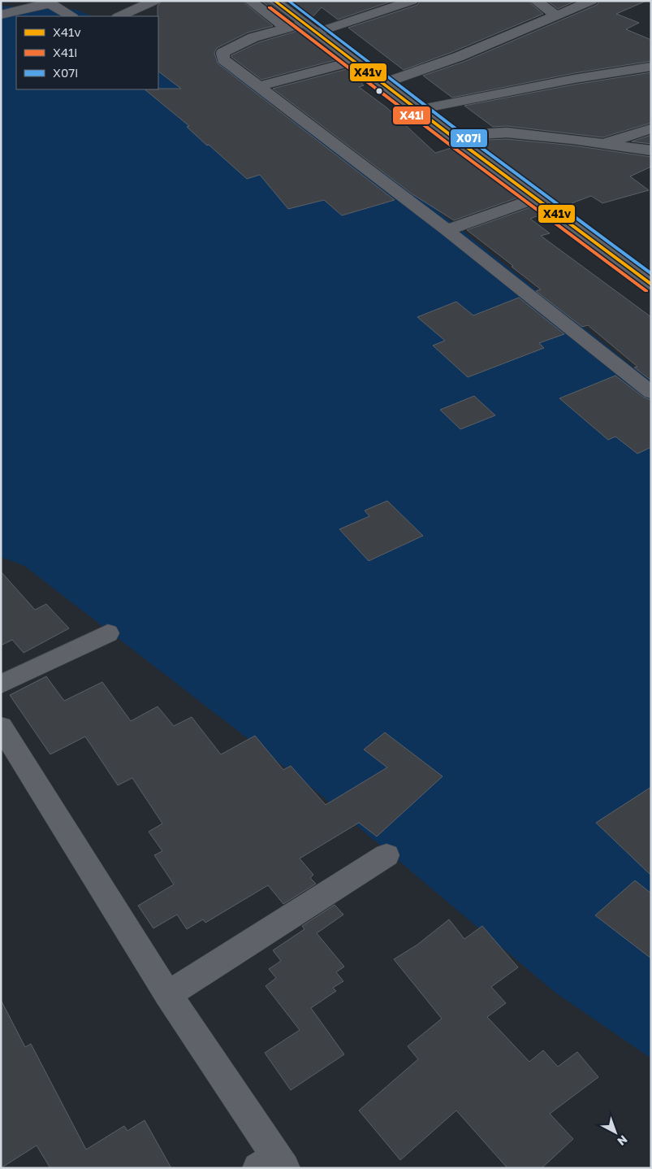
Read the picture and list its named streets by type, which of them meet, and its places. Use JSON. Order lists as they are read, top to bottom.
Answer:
{
  "lines": ["transit line X41v", "transit line X07i", "transit line X41i"],
  "legend": ["X41v", "X41i", "X07i"],
  "north": "bottom right"
}
